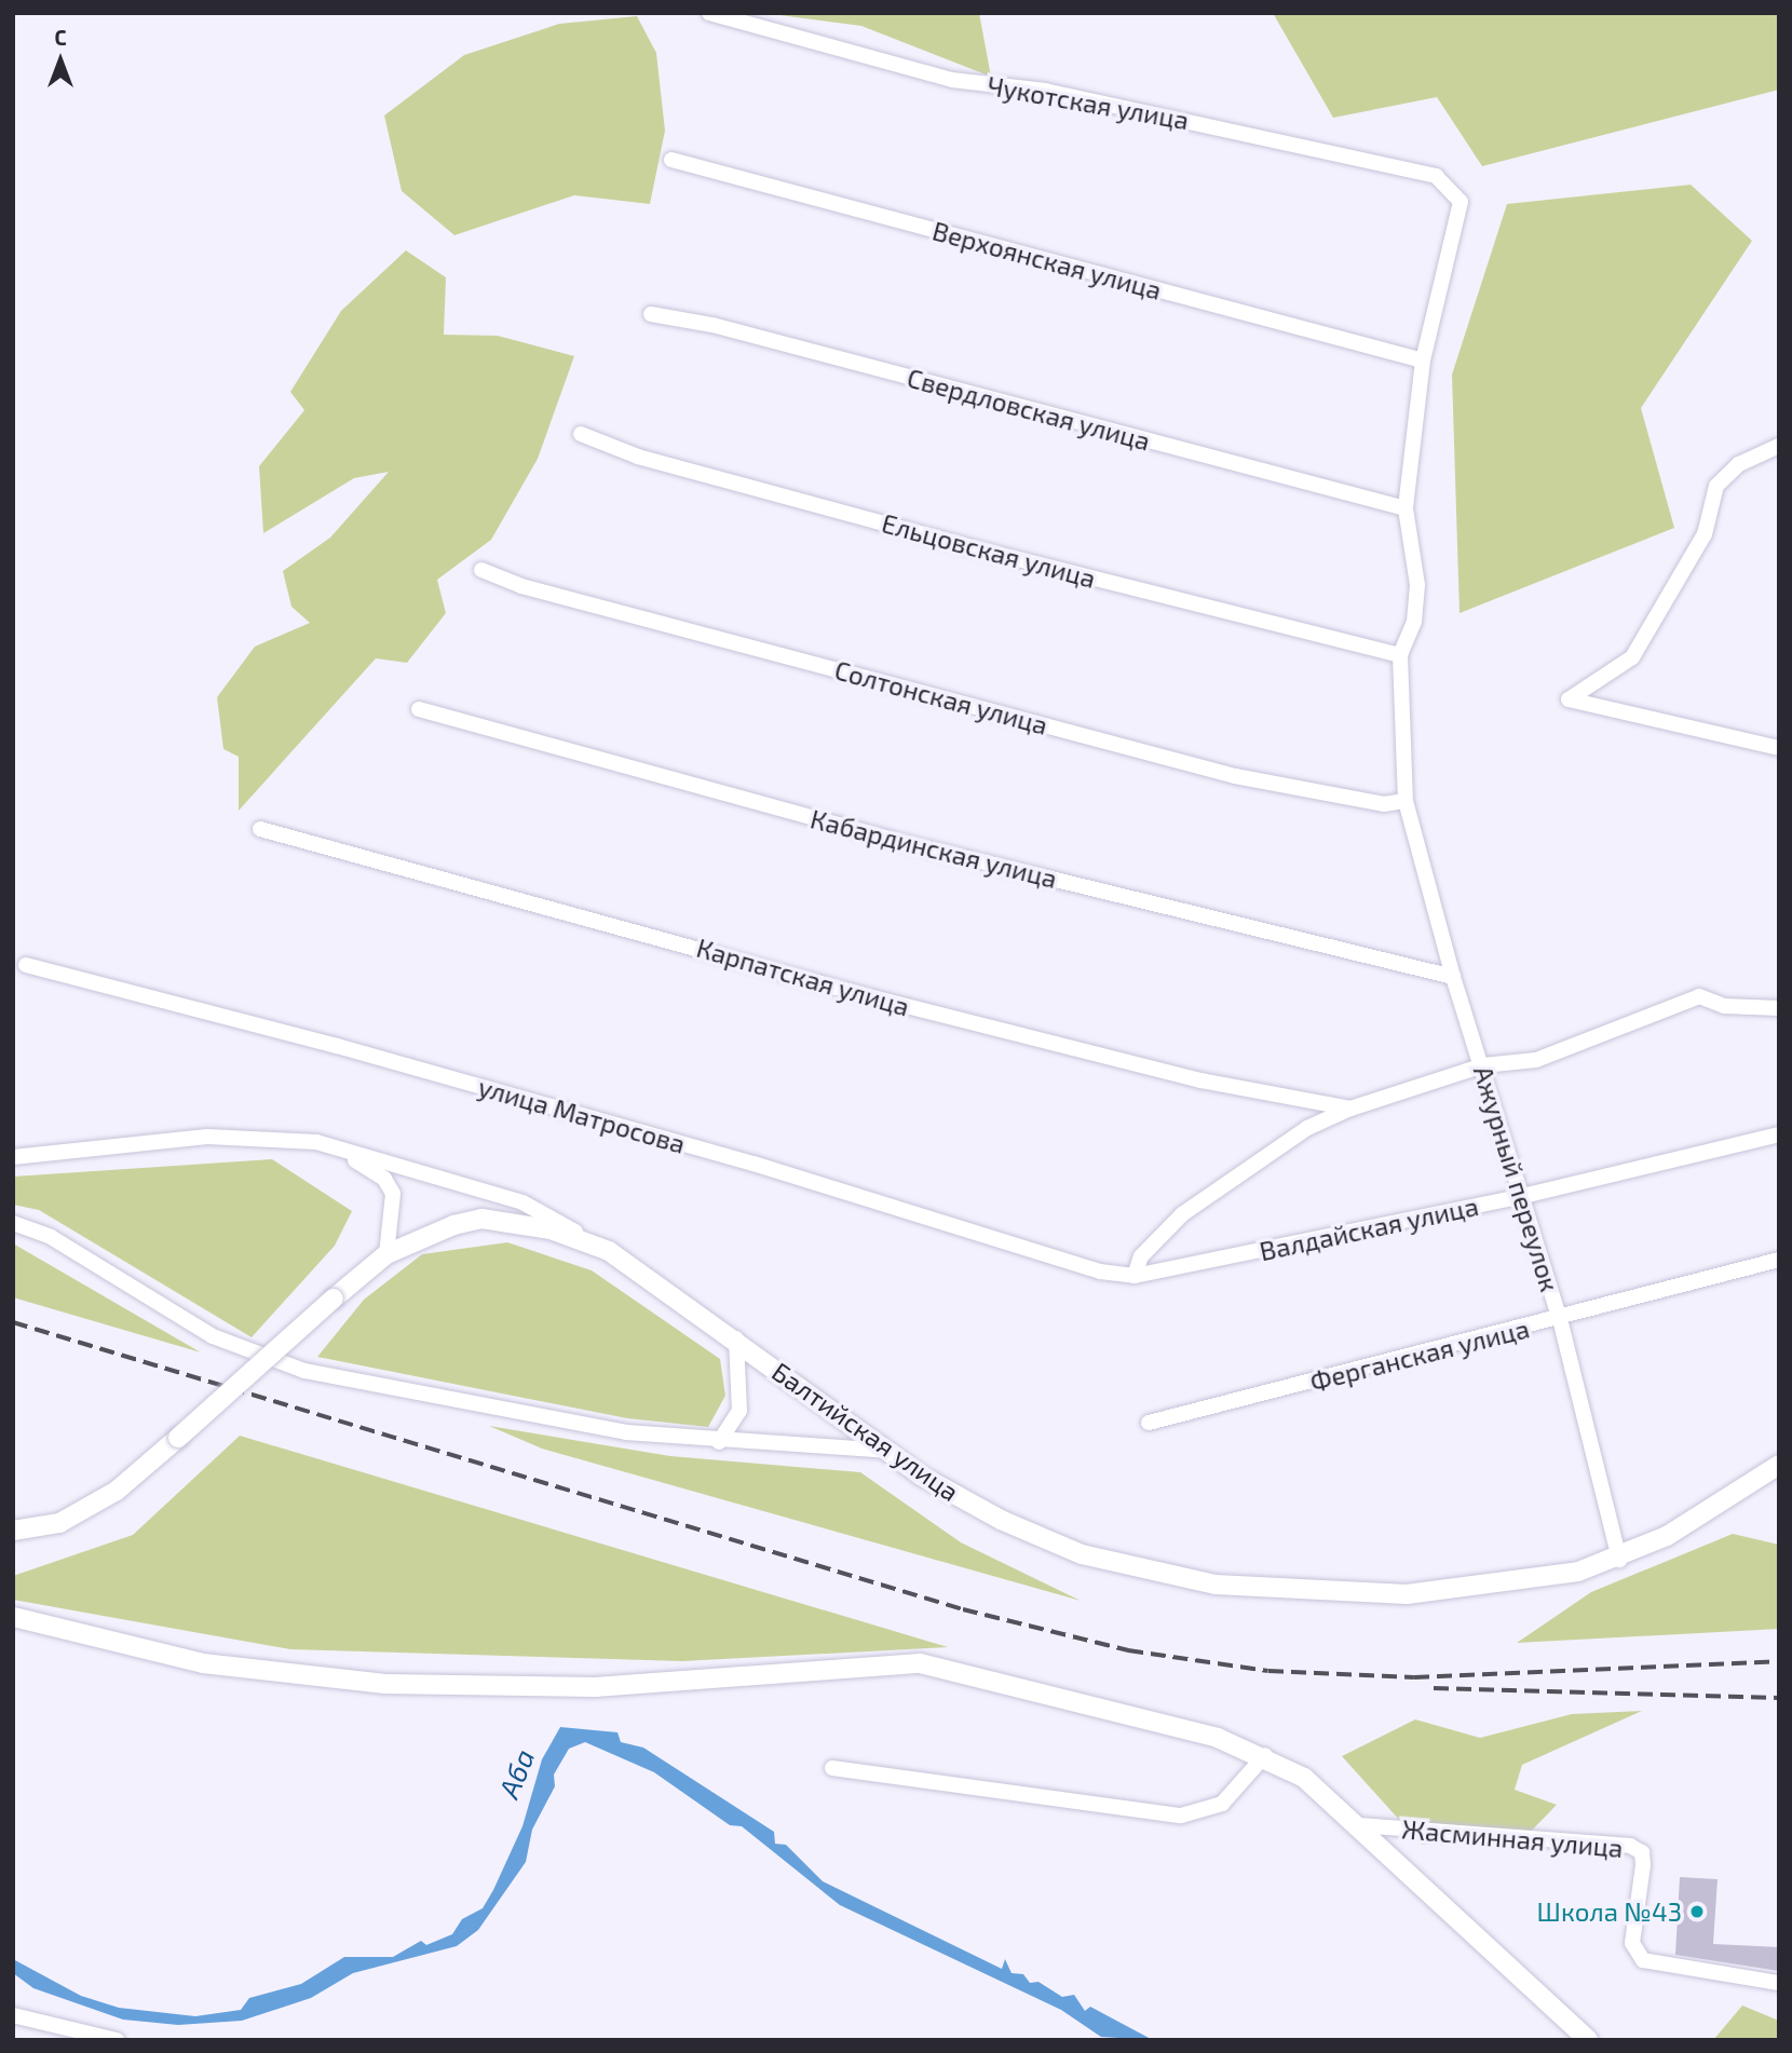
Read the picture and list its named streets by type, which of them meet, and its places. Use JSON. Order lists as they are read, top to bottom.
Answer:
{
  "streets": {
    "main road": ["Балтийская улица"],
    "street": [
      "Чукотская улица",
      "Верхоянская улица",
      "Свердловская улица",
      "Ельцовская улица",
      "Солтонская улица",
      "Кабардинская улица",
      "Карпатская улица",
      "улица Матросова",
      "Ажурный переулок",
      "Валдайская улица",
      "Ферганская улица",
      "Жасминная улица"
    ]
  },
  "crossings": [
    ["Чукотская улица", "Верхоянская улица"],
    ["Ельцовская улица", "Ажурный переулок"],
    ["Солтонская улица", "Ажурный переулок"],
    ["Кабардинская улица", "Ажурный переулок"],
    ["Карпатская улица", "улица Матросова"],
    ["Карпатская улица", "Ажурный переулок"],
    ["Карпатская улица", "Валдайская улица"],
    ["улица Матросова", "Валдайская улица"],
    ["Ажурный переулок", "Валдайская улица"],
    ["Ажурный переулок", "Ферганская улица"],
    ["Ажурный переулок", "Балтийская улица"]
  ],
  "water": ["Аба"],
  "places": ["Школа №43"],
  "north": "top"
}
